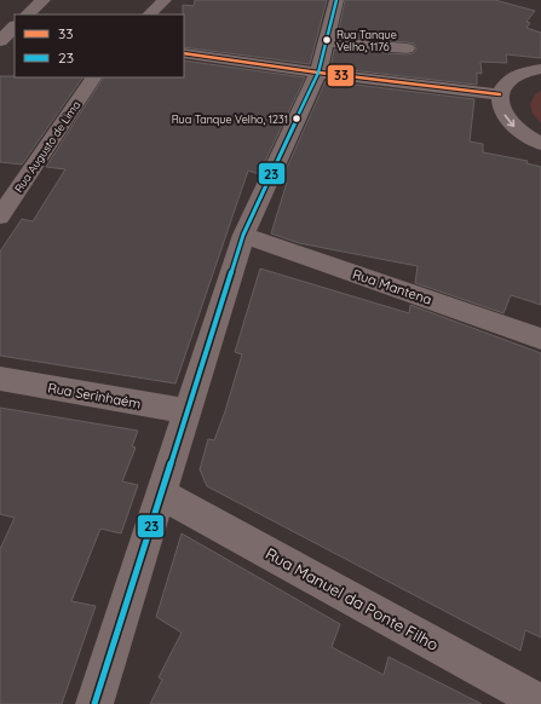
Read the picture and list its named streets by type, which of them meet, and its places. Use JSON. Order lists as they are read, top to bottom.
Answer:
{
  "streets": {
    "street": [
      "Rua Augusto de Lima",
      "Rua Mantena",
      "Rua Serinhaém",
      "Rua Manuel da Ponte Filho"
    ]
  },
  "places": ["Rua Tanque Velho, 1176", "Rua Tanque Velho, 1231"],
  "lines": ["transit line 23", "transit line 33"],
  "legend": ["33", "23"]
}
